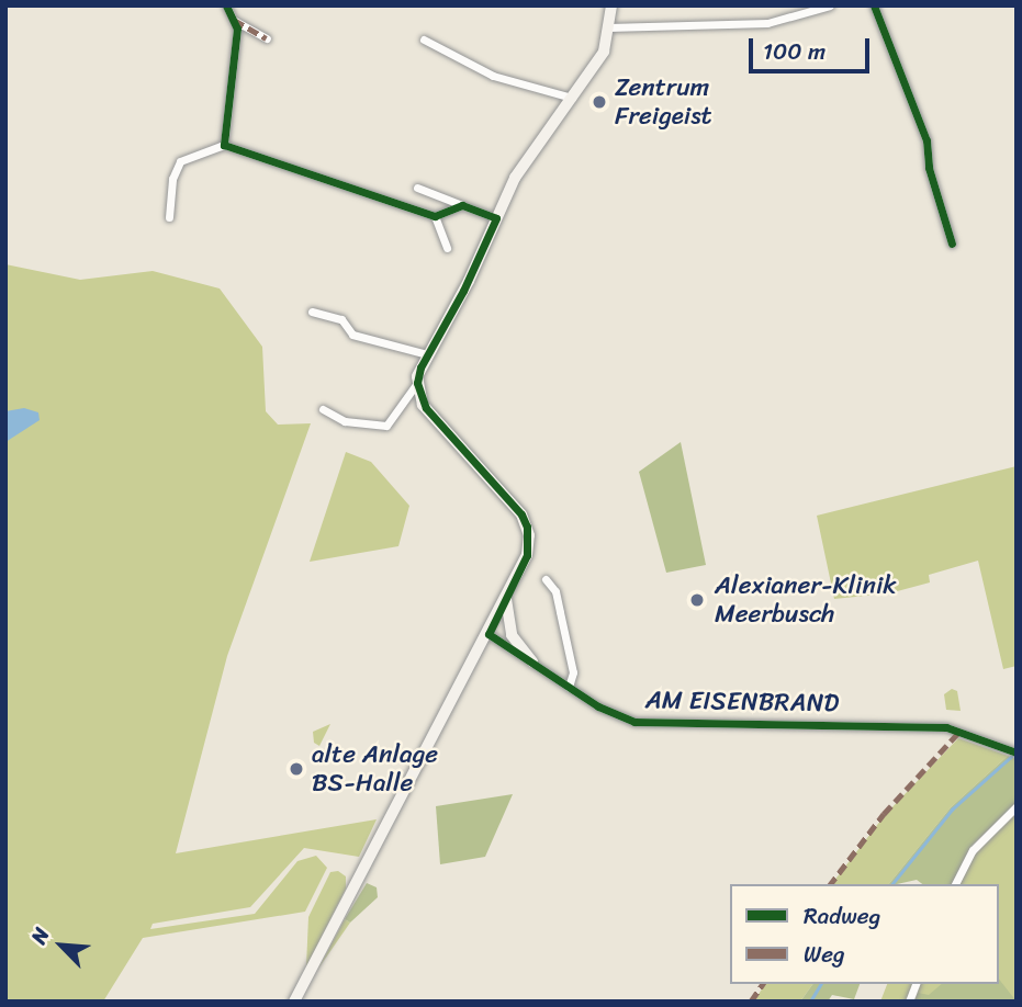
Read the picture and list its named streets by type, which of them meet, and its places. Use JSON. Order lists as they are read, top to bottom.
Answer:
{
  "streets": {
    "street": ["AM EISENBRAND"]
  },
  "places": ["Zentrum Freigeist", "Alexianer-Klinik Meerbusch", "alte Anlage BS-Halle"],
  "legend": ["Radweg", "Weg"],
  "scale_bar": "100 m",
  "north": "top left"
}
